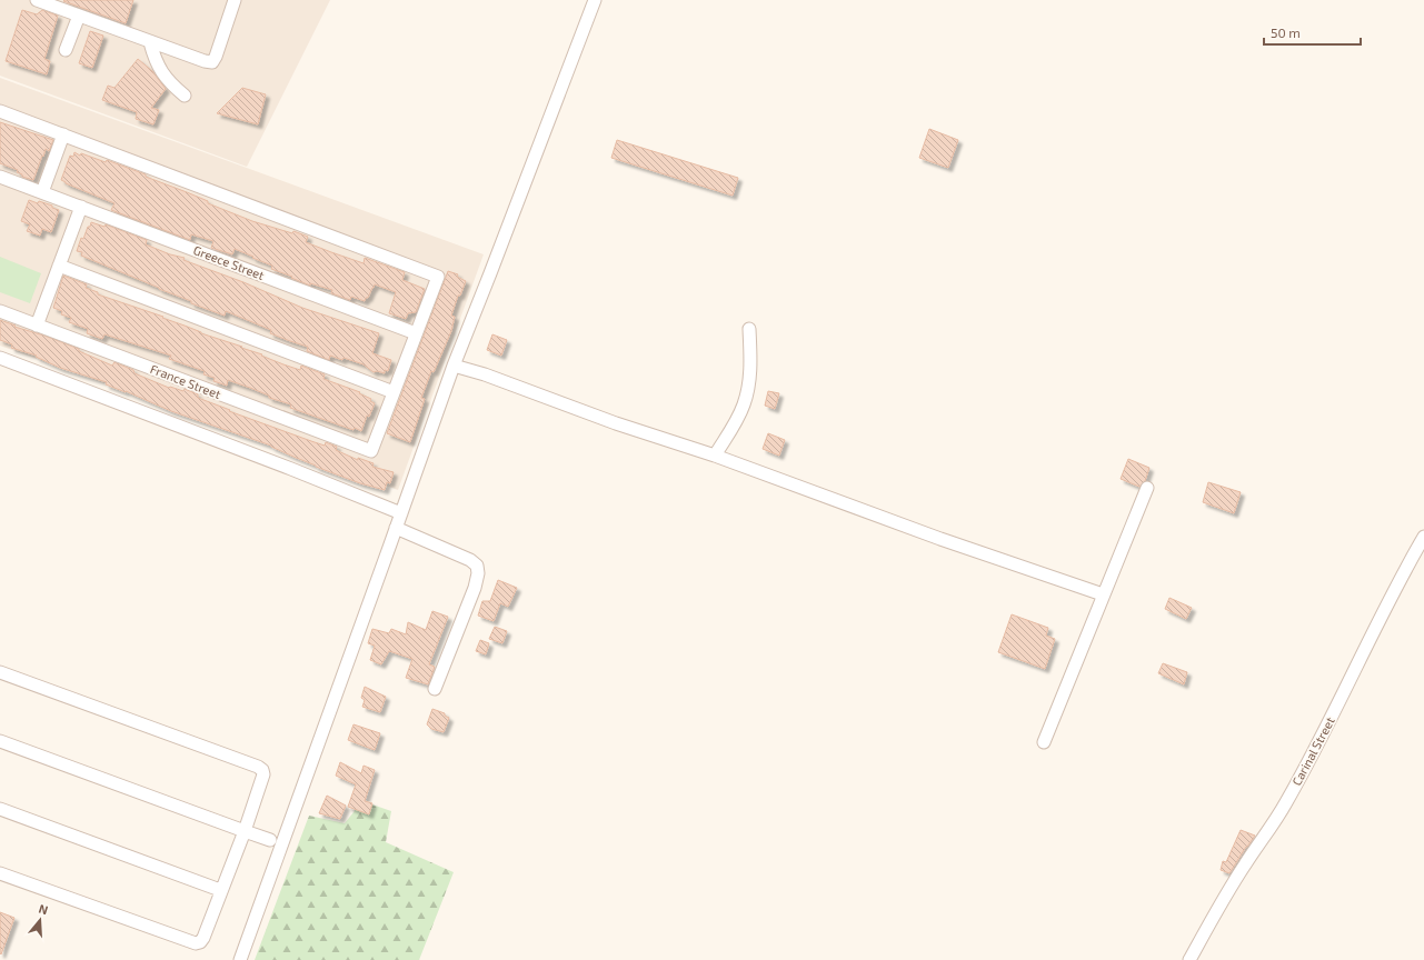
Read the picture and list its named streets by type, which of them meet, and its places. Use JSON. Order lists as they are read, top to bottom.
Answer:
{
  "streets": {
    "street": ["Greece Street", "France Street", "Carinal Street"]
  },
  "scale_bar": "50 m",
  "north": "top"
}
